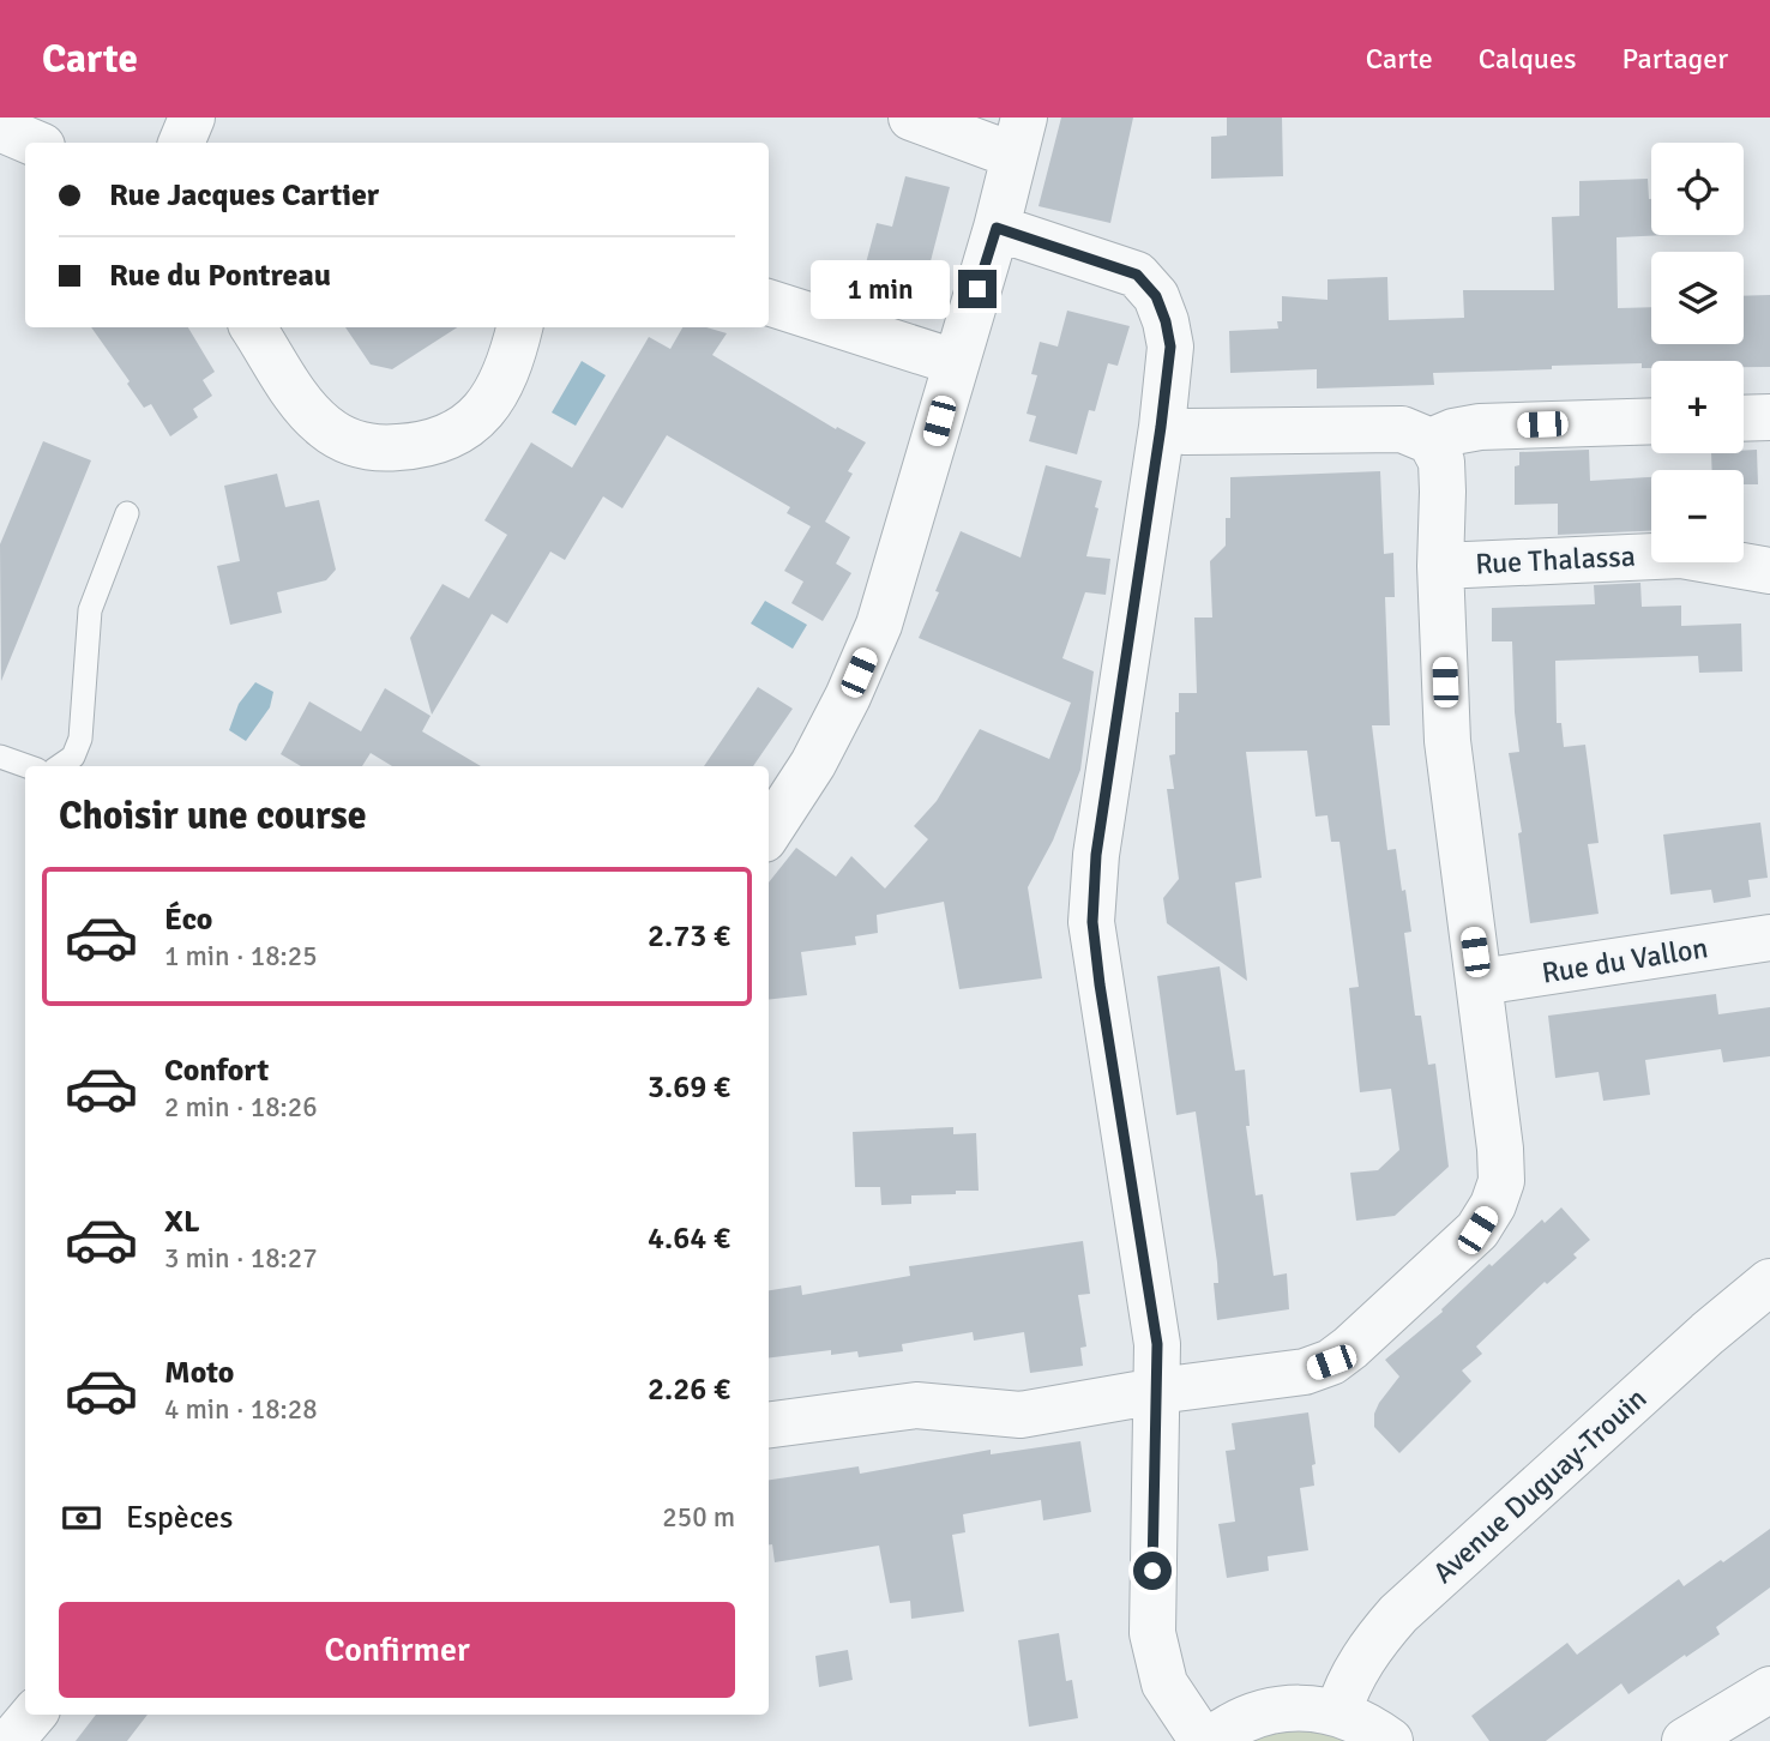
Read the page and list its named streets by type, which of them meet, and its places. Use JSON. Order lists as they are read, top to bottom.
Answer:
{
  "streets": {
    "street": ["Rue Thalassa", "Rue du Vallon", "Avenue Duguay-Trouin"]
  },
  "page": {
    "header": "Carte",
    "nav": ["Carte", "Calques", "Partager"],
    "map_buttons": ["+", "−"],
    "banner": ["Rue Jacques Cartier", "Rue du Pontreau"],
    "bubble": "1 min",
    "heading": "Choisir une course",
    "list": [
      {
        "name": "Éco",
        "note": "1 min · 18:25",
        "value": "2.73 €"
      },
      {
        "name": "Confort",
        "note": "2 min · 18:26",
        "value": "3.69 €"
      },
      {
        "name": "XL",
        "note": "3 min · 18:27",
        "value": "4.64 €"
      },
      {
        "name": "Moto",
        "note": "4 min · 18:28",
        "value": "2.26 €"
      }
    ],
    "pay": ["Espèces", "250 m"],
    "buttons": "Confirmer"
  }
}
